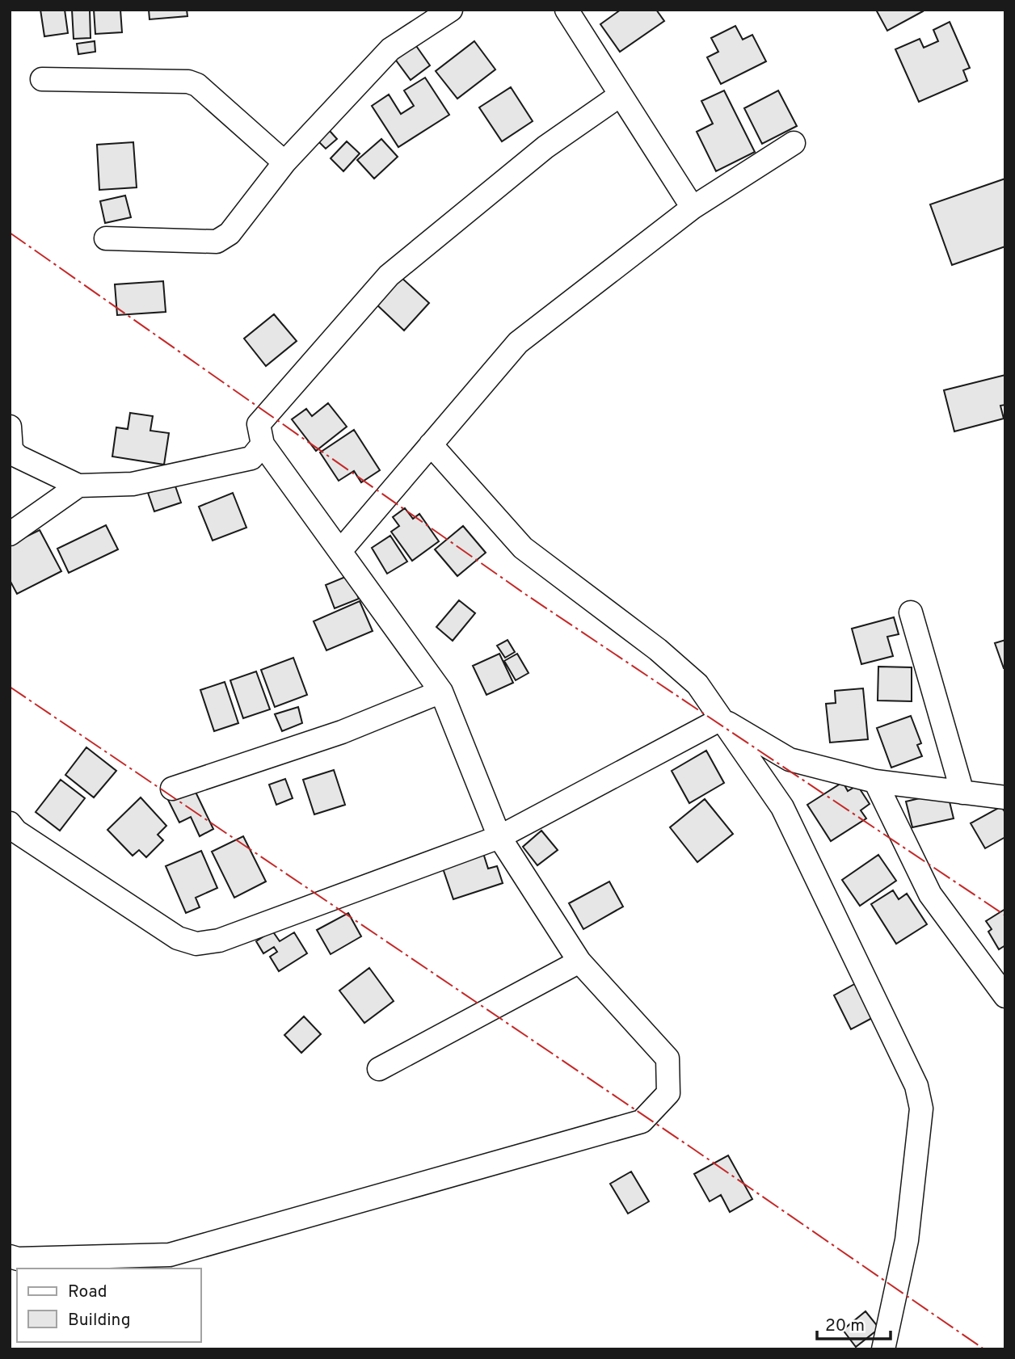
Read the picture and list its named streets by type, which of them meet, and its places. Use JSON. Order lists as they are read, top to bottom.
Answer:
{
  "legend": ["Road", "Building"],
  "scale_bar": "20 m"
}
